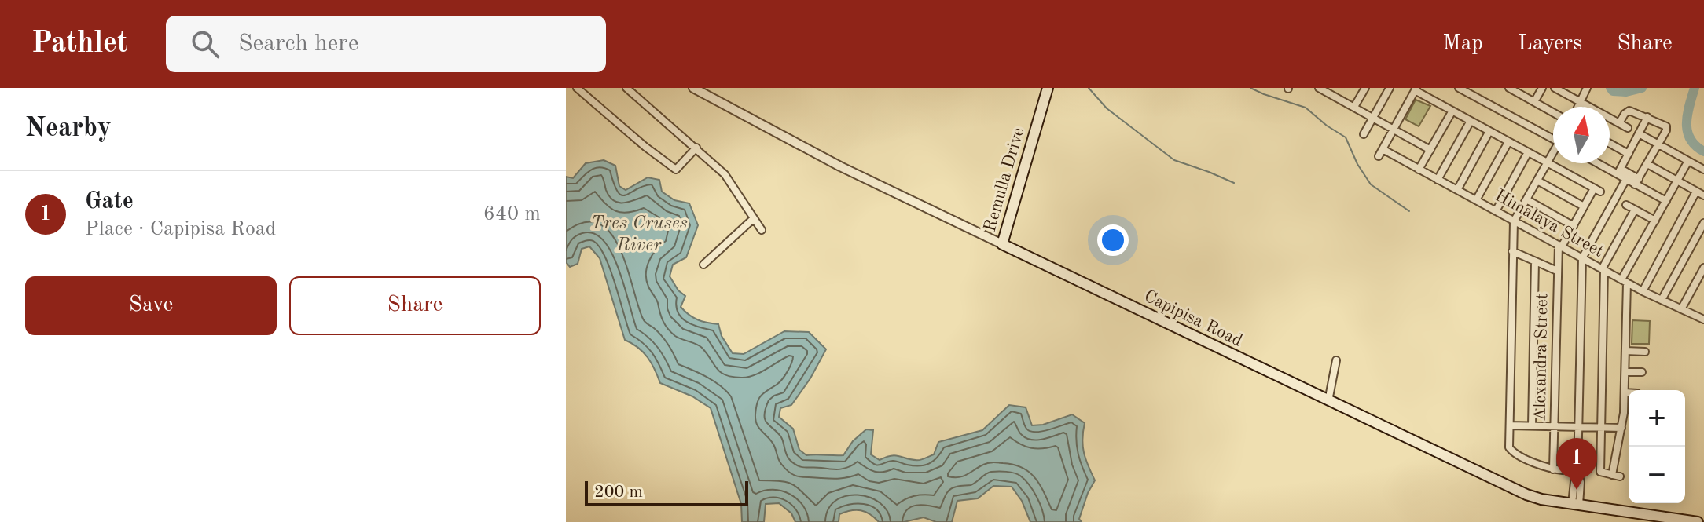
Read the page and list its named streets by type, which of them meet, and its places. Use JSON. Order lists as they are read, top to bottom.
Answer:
{
  "streets": {
    "main road": ["Remulla Drive", "Capipisa Road"],
    "street": ["Himalaya Street", "Alexandra Street"]
  },
  "crossings": [
    ["Remulla Drive", "Capipisa Road"],
    ["Himalaya Street", "Alexandra Street"]
  ],
  "water": ["Tres Cruses River"],
  "scale_bar": "200 m",
  "north": "top",
  "page": {
    "header": "Pathlet",
    "search": "Search here",
    "nav": ["Map", "Layers", "Share"],
    "heading": "Nearby",
    "list": [
      {
        "mark": "1",
        "name": "Gate",
        "note": "Place · Capipisa Road",
        "value": "640 m"
      }
    ],
    "buttons": ["Save", "Share"],
    "map_buttons": ["+", "−"],
    "pins": "1",
    "scale": "200 m"
  }
}
